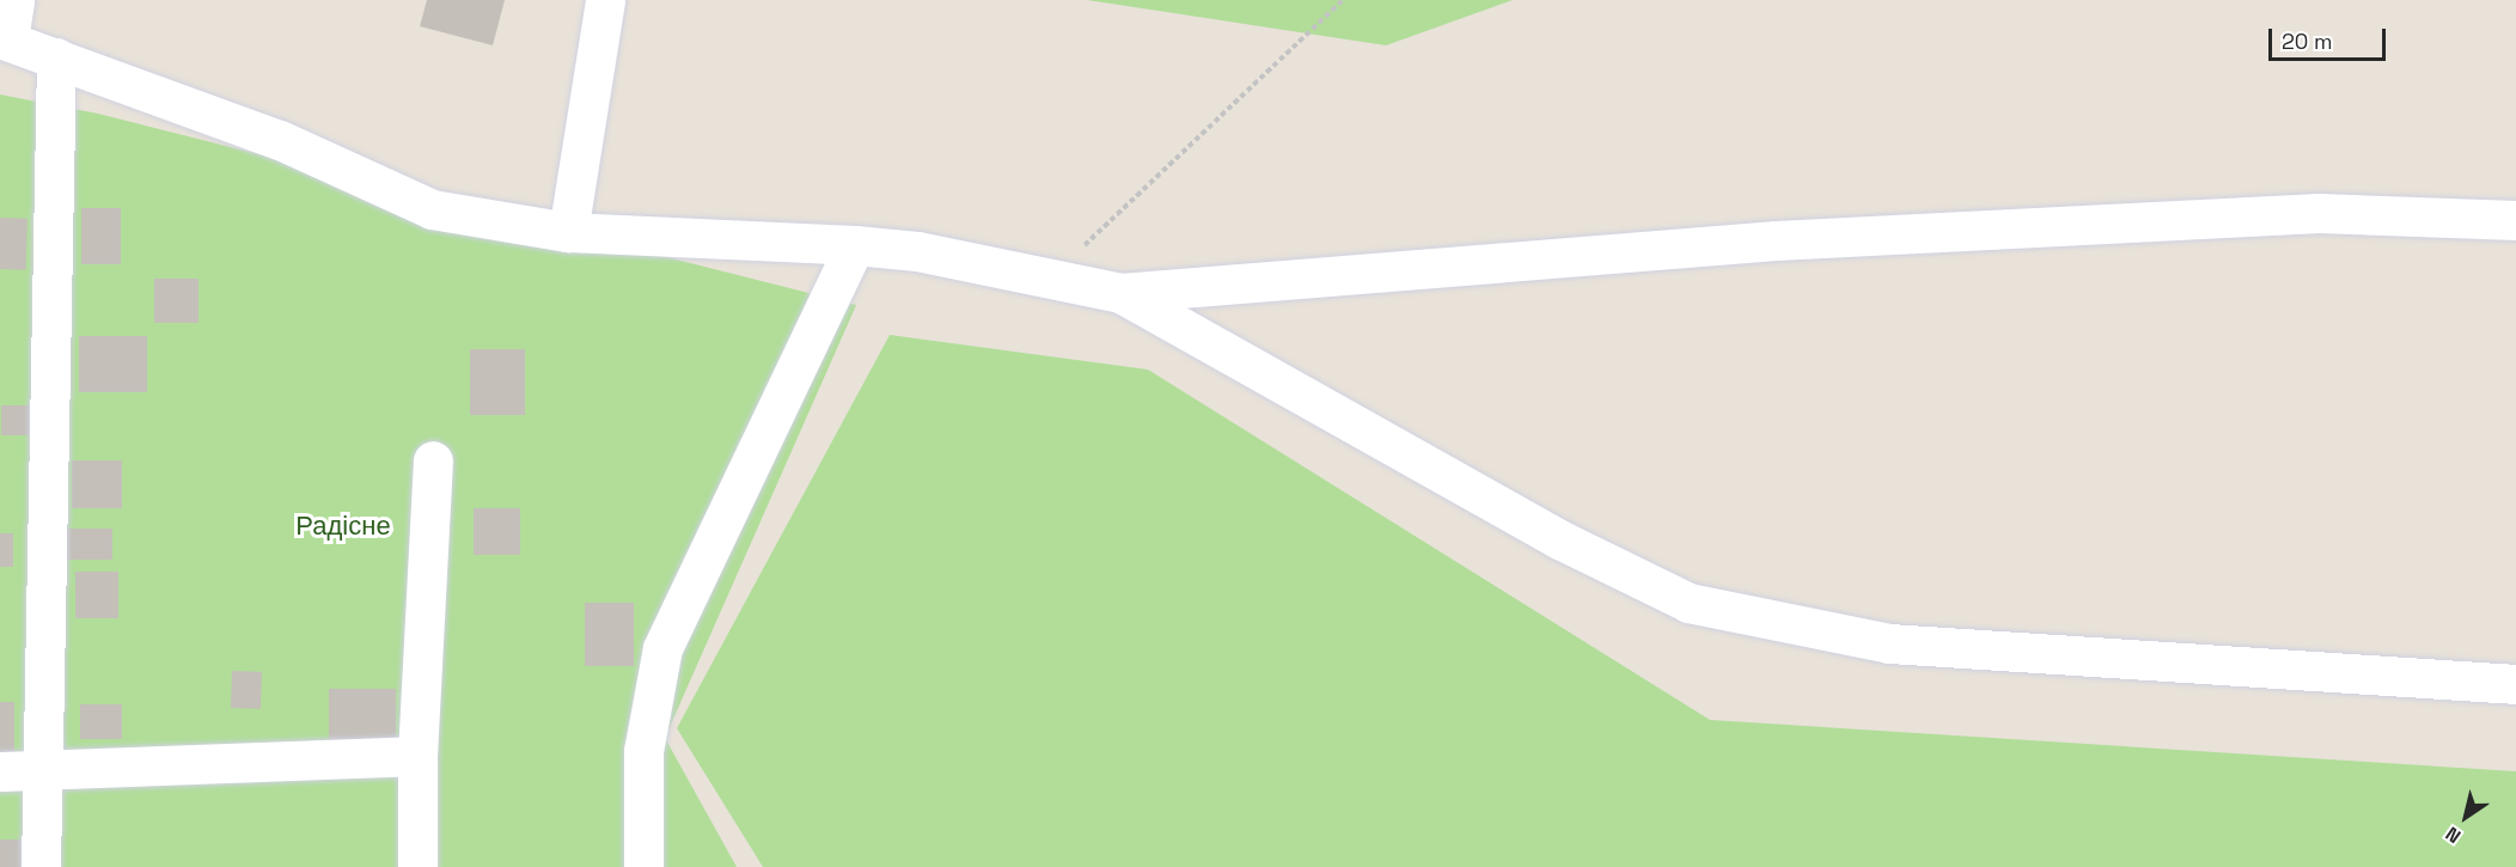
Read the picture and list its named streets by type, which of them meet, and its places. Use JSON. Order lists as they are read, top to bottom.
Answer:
{
  "parks": ["Радісне"],
  "scale_bar": "20 m",
  "north": "bottom left"
}
